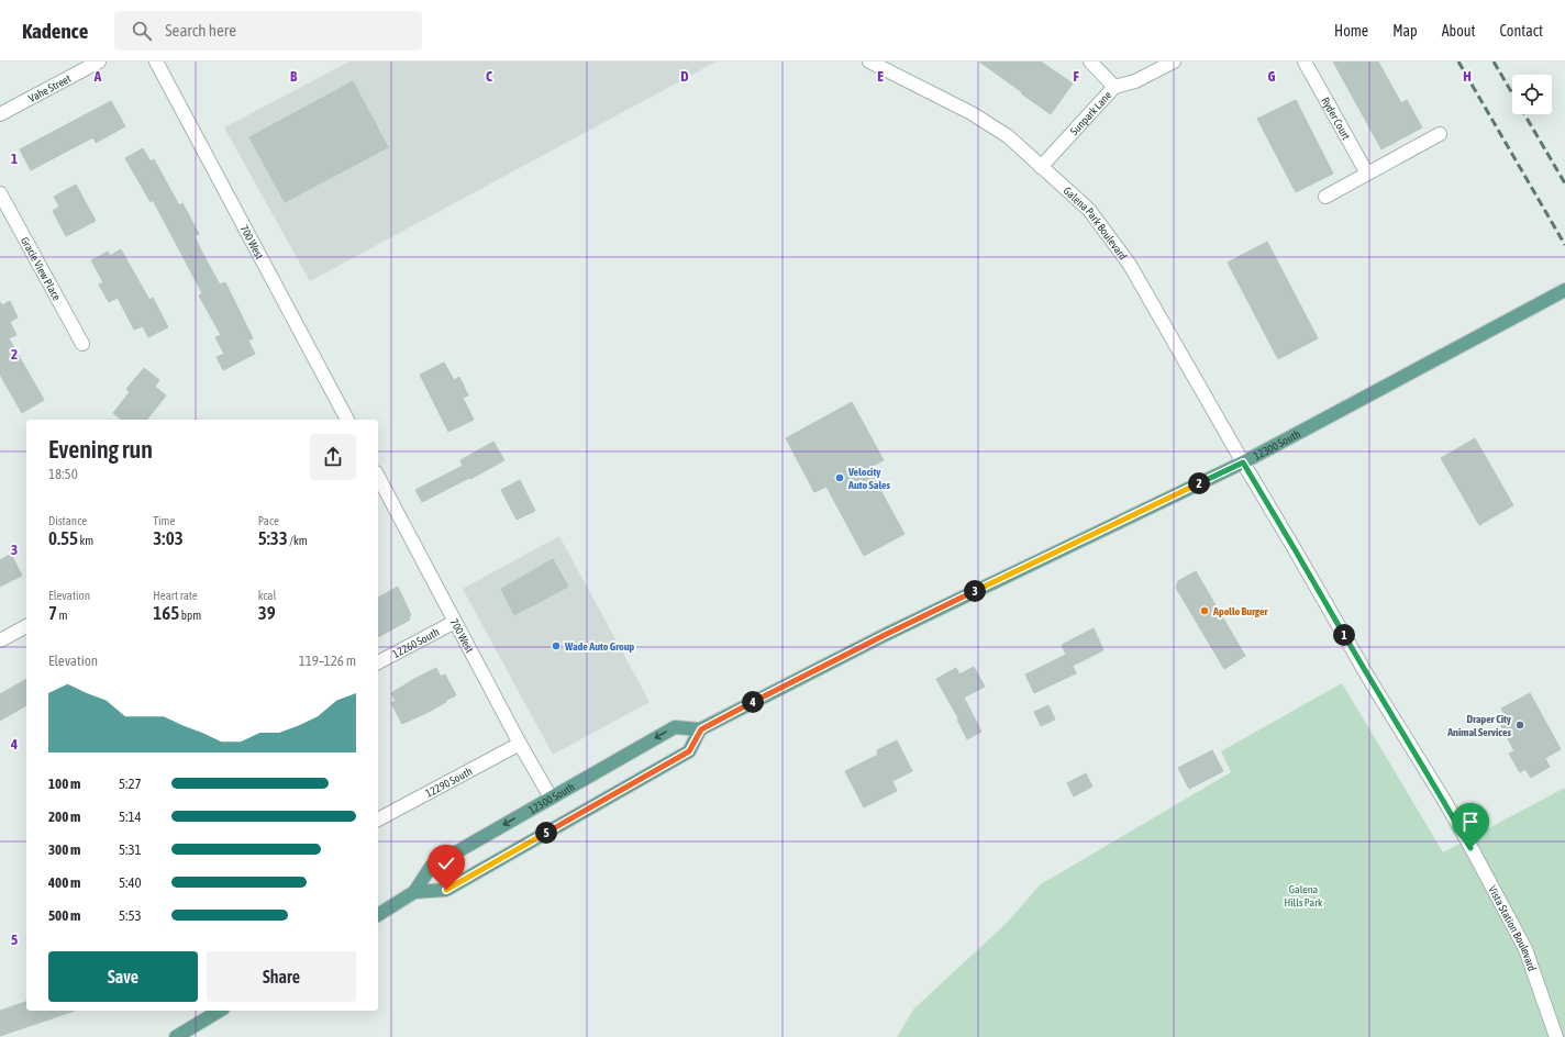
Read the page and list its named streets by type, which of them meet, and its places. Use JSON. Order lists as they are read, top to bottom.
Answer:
{
  "streets": {
    "main road": ["12300 South"],
    "street": [
      "Vahe Street",
      "Sunpark Lane",
      "Ryder Court",
      "Galena Park Boulevard",
      "700 West",
      "Gracie View Place",
      "12260 South",
      "12290 South",
      "Vista Station Boulevard"
    ]
  },
  "crossings": [
    ["Sunpark Lane", "Galena Park Boulevard"],
    ["Galena Park Boulevard", "12300 South"],
    ["Galena Park Boulevard", "Vista Station Boulevard"],
    ["700 West", "12300 South"],
    ["700 West", "12260 South"],
    ["700 West", "12290 South"],
    ["12300 South", "Vista Station Boulevard"]
  ],
  "parks": ["Galena Hills Park"],
  "places": [
    "Velocity Auto Sales",
    "Apollo Burger",
    "Wade Auto Group",
    "Draper City Animal Services"
  ],
  "page": {
    "header": "Kadence",
    "search": "Search here",
    "nav": [
      "Home",
      "Map",
      "About",
      "Contact"
    ],
    "heading": ["Evening run", "18:50"],
    "pins": [
      "2",
      "3",
      "1",
      "4",
      "5"
    ],
    "stats": [
      ["Distance", "0.55 km"],
      ["Time", "3:03"],
      ["Pace", "5:33 /km"],
      ["Elevation", "7 m"],
      ["Heart rate", "165 bpm"],
      ["kcal", "39"]
    ],
    "chart": ["Elevation", "119–126 m"],
    "list": [
      {
        "name": "100 m",
        "note": "5:27"
      },
      {
        "name": "200 m",
        "note": "5:14"
      },
      {
        "name": "300 m",
        "note": "5:31"
      },
      {
        "name": "400 m",
        "note": "5:40"
      },
      {
        "name": "500 m",
        "note": "5:53"
      }
    ],
    "buttons": ["Save", "Share"]
  },
  "grid": {
    "columns": [
      "A",
      "B",
      "C",
      "D",
      "E",
      "F",
      "G",
      "H"
    ],
    "rows": [
      "1",
      "2",
      "3",
      "4",
      "5"
    ]
  }
}
